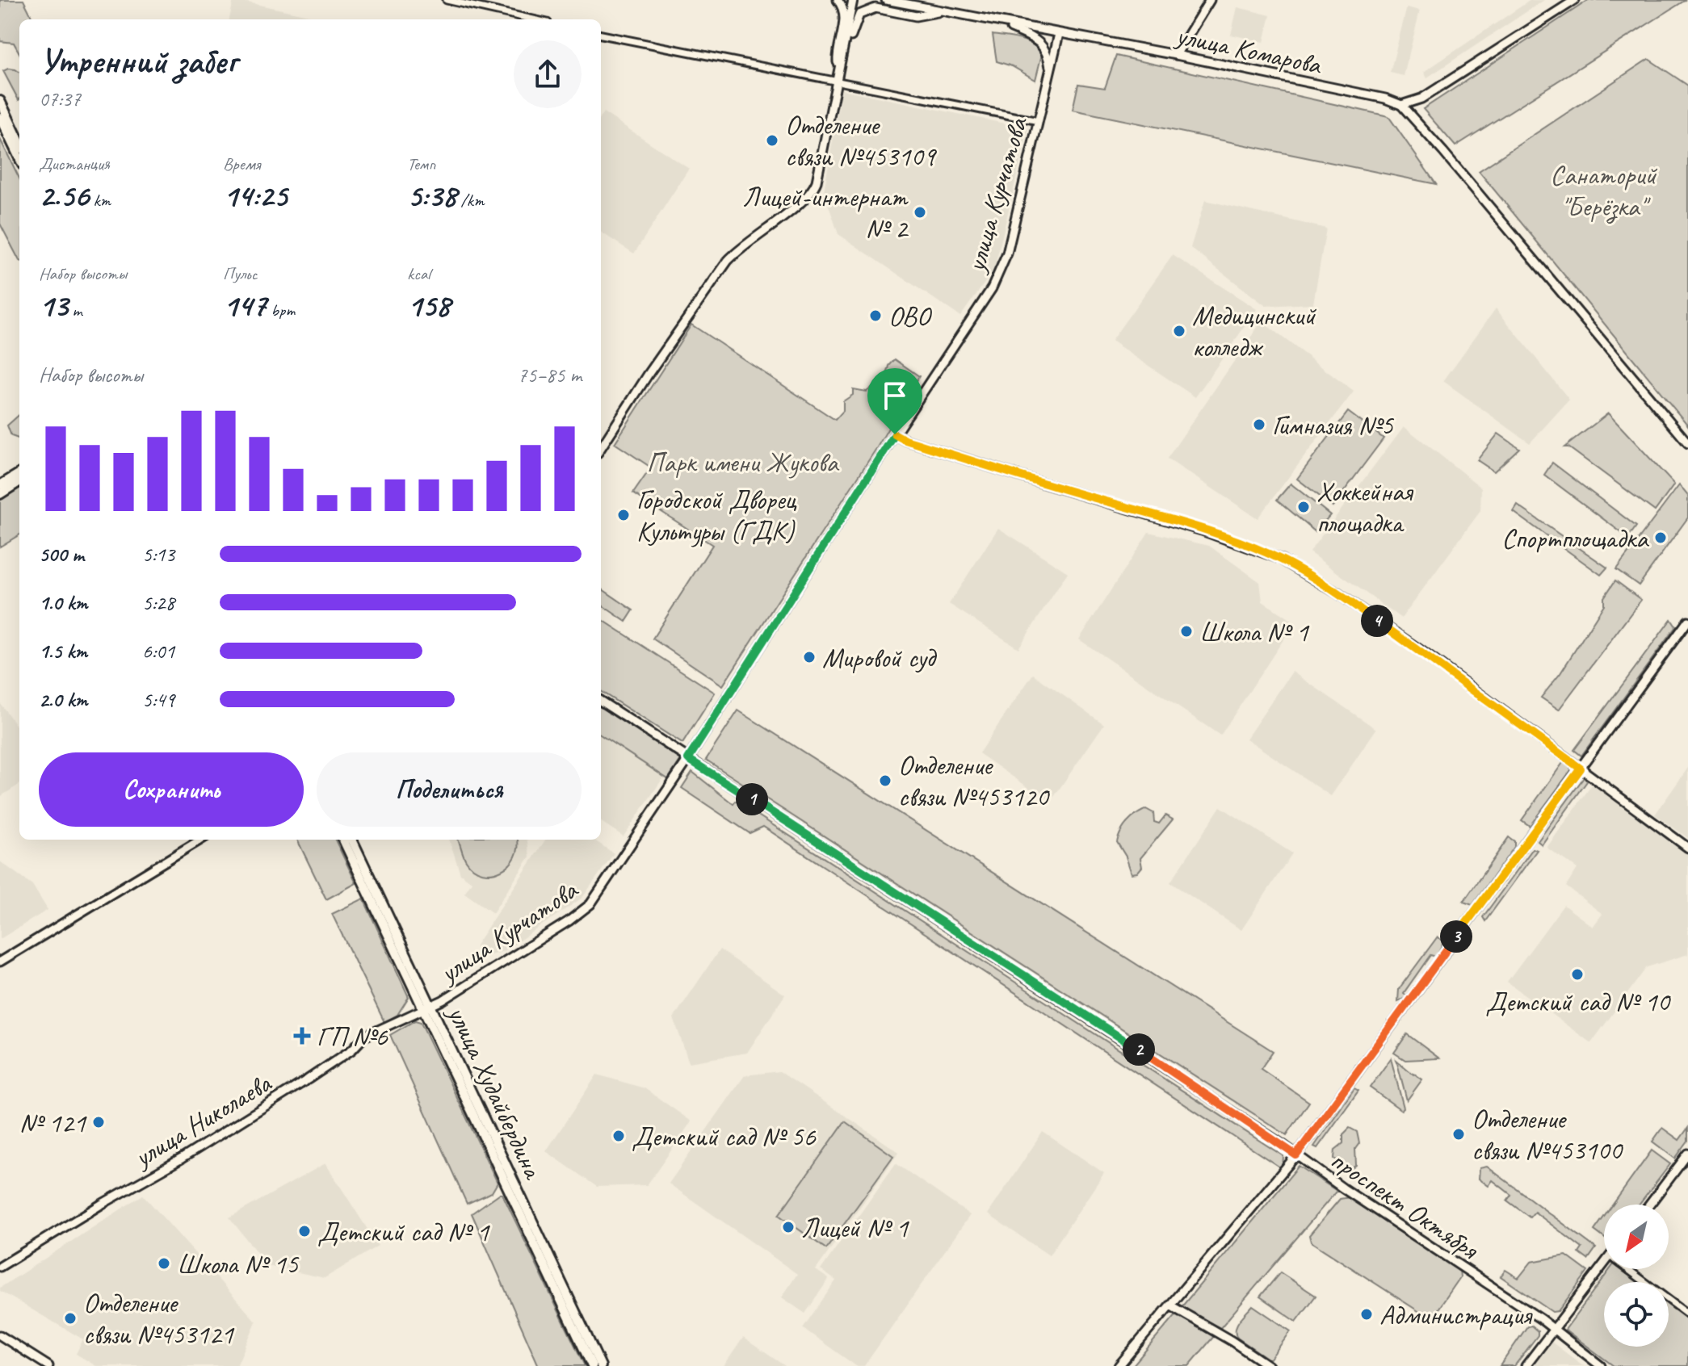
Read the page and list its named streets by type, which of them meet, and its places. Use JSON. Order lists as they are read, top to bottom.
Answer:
{
  "streets": {
    "main road": [
      "улица Комарова",
      "улица Курчатова",
      "улица Худайбердина",
      "улица Николаева",
      "проспект Октября"
    ]
  },
  "crossings": [
    ["улица Комарова", "улица Курчатова"],
    ["улица Курчатова", "улица Худайбердина"],
    ["улица Курчатова", "улица Николаева"],
    ["улица Курчатова", "проспект Октября"],
    ["улица Худайбердина", "улица Николаева"]
  ],
  "parks": ["Санаторий \"Берёзка\"", "Парк имени Жукова"],
  "places": {
    "other": [
      "Отделение связи №453109",
      "Лицей-интернат № 2",
      "ОВО",
      "Медицинский колледж",
      "Гимназия №5",
      "Хоккейная площадка",
      "Городской Дворец Культуры (ГДК)",
      "Спортплощадка",
      "Школа № 1",
      "Мировой суд",
      "Отделение связи №453120",
      "Детский сад № 10",
      "№ 121",
      "Отделение связи №453100",
      "Детский сад № 56",
      "Лицей № 1",
      "Детский сад № 1",
      "Школа № 15",
      "Администрация",
      "Отделение связи №453121"
    ],
    "health": ["ГП №6"]
  },
  "north": "bottom left",
  "page": {
    "heading": ["Утренний забег", "07:37"],
    "stats": [
      ["Дистанция", "2.56 km"],
      ["Время", "14:25"],
      ["Темп", "5:38 /km"],
      ["Набор высоты", "13 m"],
      ["Пульс", "147 bpm"],
      ["kcal", "158"]
    ],
    "chart": ["Набор высоты", "75–85 m"],
    "list": [
      {
        "name": "500 m",
        "note": "5:13"
      },
      {
        "name": "1.0 km",
        "note": "5:28"
      },
      {
        "name": "1.5 km",
        "note": "6:01"
      },
      {
        "name": "2.0 km",
        "note": "5:49"
      }
    ],
    "pins": [
      "4",
      "1",
      "3",
      "2"
    ],
    "buttons": ["Сохранить", "Поделиться"]
  }
}
